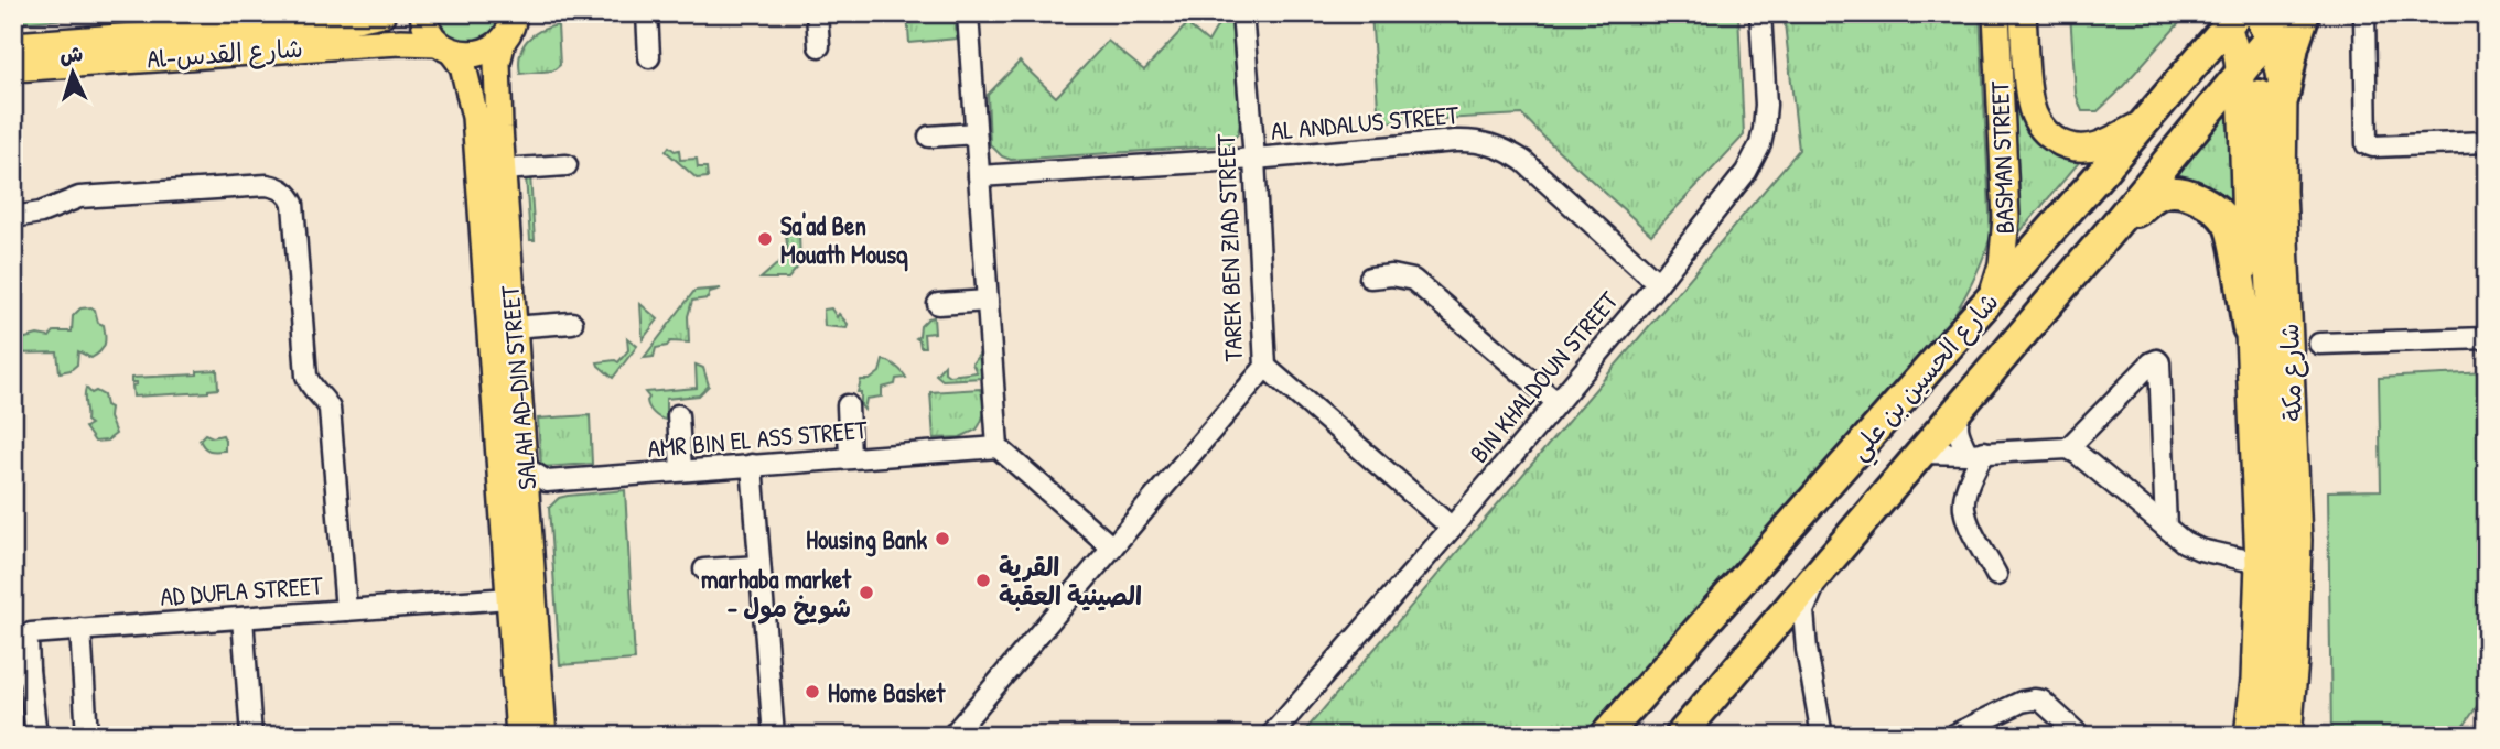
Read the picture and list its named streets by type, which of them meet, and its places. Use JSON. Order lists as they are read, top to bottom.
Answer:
{
  "streets": {
    "highway": ["شارع الحسين بن علي"],
    "main road": [
      "Al-شارع القدس",
      "BASMAN STREET",
      "شارع مكة",
      "SALAH AD-DIN STREET"
    ],
    "street": [
      "AL ANDALUS STREET",
      "TAREK BEN ZIAD STREET",
      "BIN KHALDOUN STREET",
      "AMR BIN EL ASS STREET",
      "AD DUFLA STREET"
    ]
  },
  "crossings": [
    ["Al-شارع القدس", "SALAH AD-DIN STREET"],
    ["AL ANDALUS STREET", "TAREK BEN ZIAD STREET"],
    ["AL ANDALUS STREET", "BIN KHALDOUN STREET"],
    ["BASMAN STREET", "شارع الحسين بن علي"],
    ["شارع مكة", "شارع الحسين بن علي"],
    ["SALAH AD-DIN STREET", "AMR BIN EL ASS STREET"],
    ["SALAH AD-DIN STREET", "AD DUFLA STREET"]
  ],
  "places": [
    "Sa'ad Ben Mouath Mousq",
    "Housing Bank",
    "القرية الصينية العقبة",
    "marhaba market - شويخ مول",
    "Home Basket"
  ],
  "north": "top"
}
